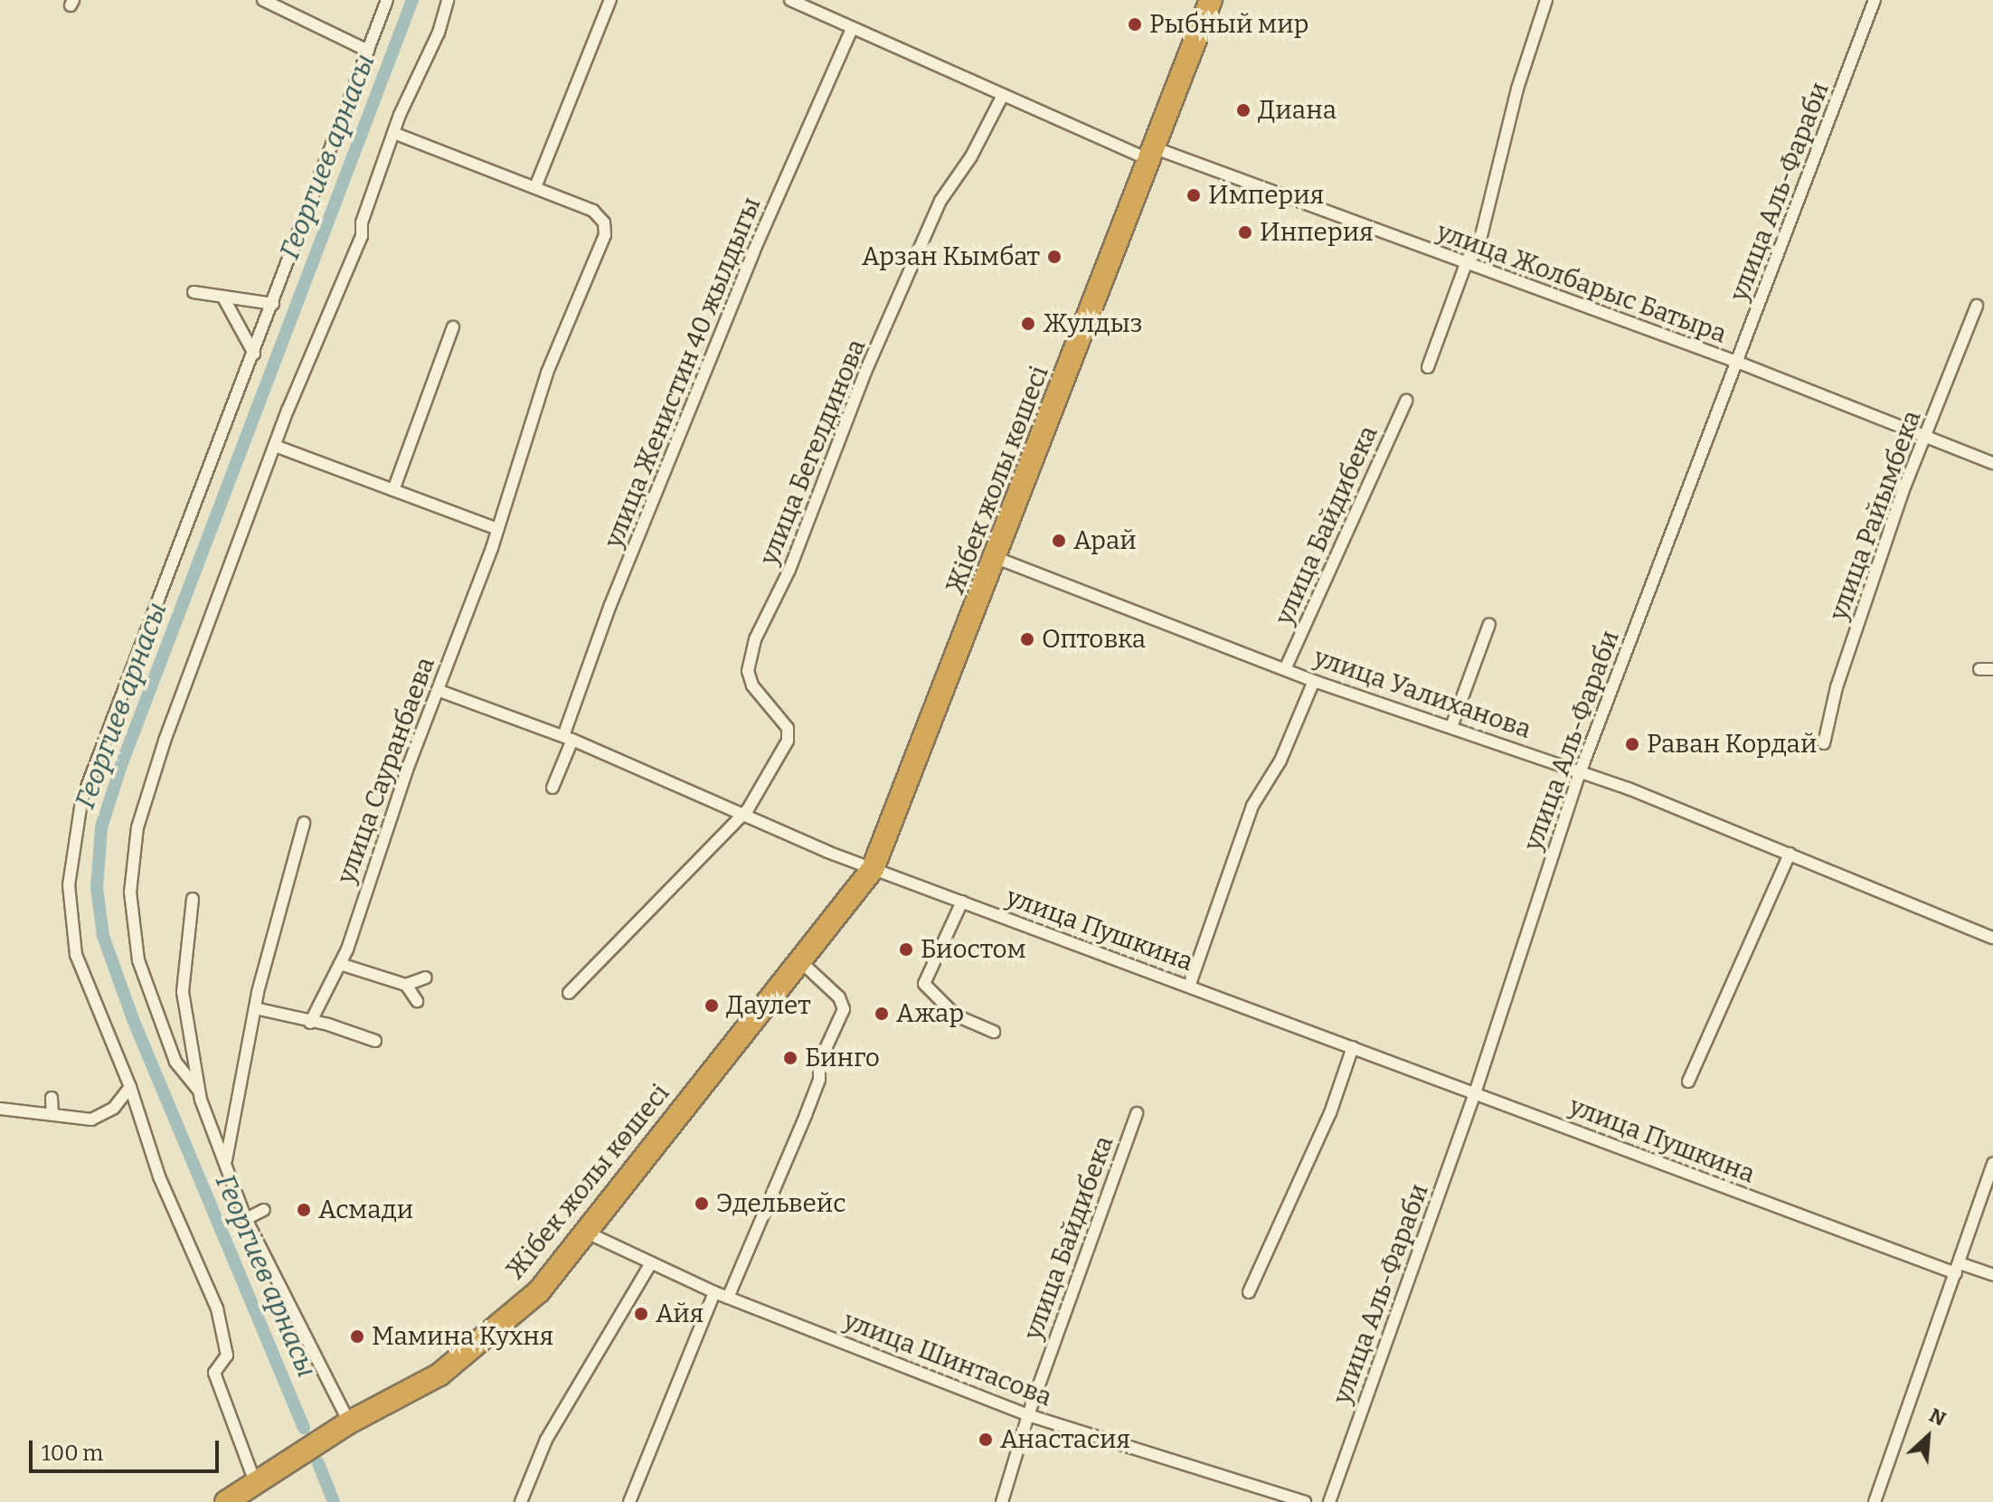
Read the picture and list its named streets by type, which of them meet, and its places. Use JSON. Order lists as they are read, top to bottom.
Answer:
{
  "streets": {
    "highway": ["Жібек жолы көшесі"],
    "street": [
      "улица Аль-Фараби",
      "улица Жолбарыс Батыра",
      "улица Женистин 40 жылдыгы",
      "улица Бегелдинова",
      "улица Райымбека",
      "улица Байдибека",
      "улица Уалиханова",
      "улица Сауранбаева",
      "улица Пушкина",
      "улица Шинтасова"
    ]
  },
  "crossings": [
    ["улица Аль-Фараби", "улица Жолбарыс Батыра"],
    ["улица Аль-Фараби", "улица Уалиханова"],
    ["улица Аль-Фараби", "улица Пушкина"],
    ["улица Жолбарыс Батыра", "улица Женистин 40 жылдыгы"],
    ["улица Жолбарыс Батыра", "улица Бегелдинова"],
    ["улица Жолбарыс Батыра", "Жібек жолы көшесі"],
    ["улица Жолбарыс Батыра", "улица Райымбека"],
    ["улица Женистин 40 жылдыгы", "улица Пушкина"],
    ["улица Бегелдинова", "улица Пушкина"],
    ["Жібек жолы көшесі", "улица Уалиханова"],
    ["Жібек жолы көшесі", "улица Пушкина"],
    ["Жібек жолы көшесі", "улица Шинтасова"],
    ["улица Байдибека", "улица Уалиханова"],
    ["улица Байдибека", "улица Шинтасова"],
    ["улица Сауранбаева", "улица Пушкина"]
  ],
  "water": ["Георгиев арнасы"],
  "places": [
    "Рыбный мир",
    "Диана",
    "Империя",
    "Инперия",
    "Арзан Кымбат",
    "Жулдыз",
    "Арай",
    "Оптовка",
    "Раван Кордай",
    "Биостом",
    "Даулет",
    "Ажар",
    "Бинго",
    "Эдельвейс",
    "Асмади",
    "Айя",
    "Мамина Кухня",
    "Анастасия"
  ],
  "scale_bar": "100 m",
  "north": "top right"
}
